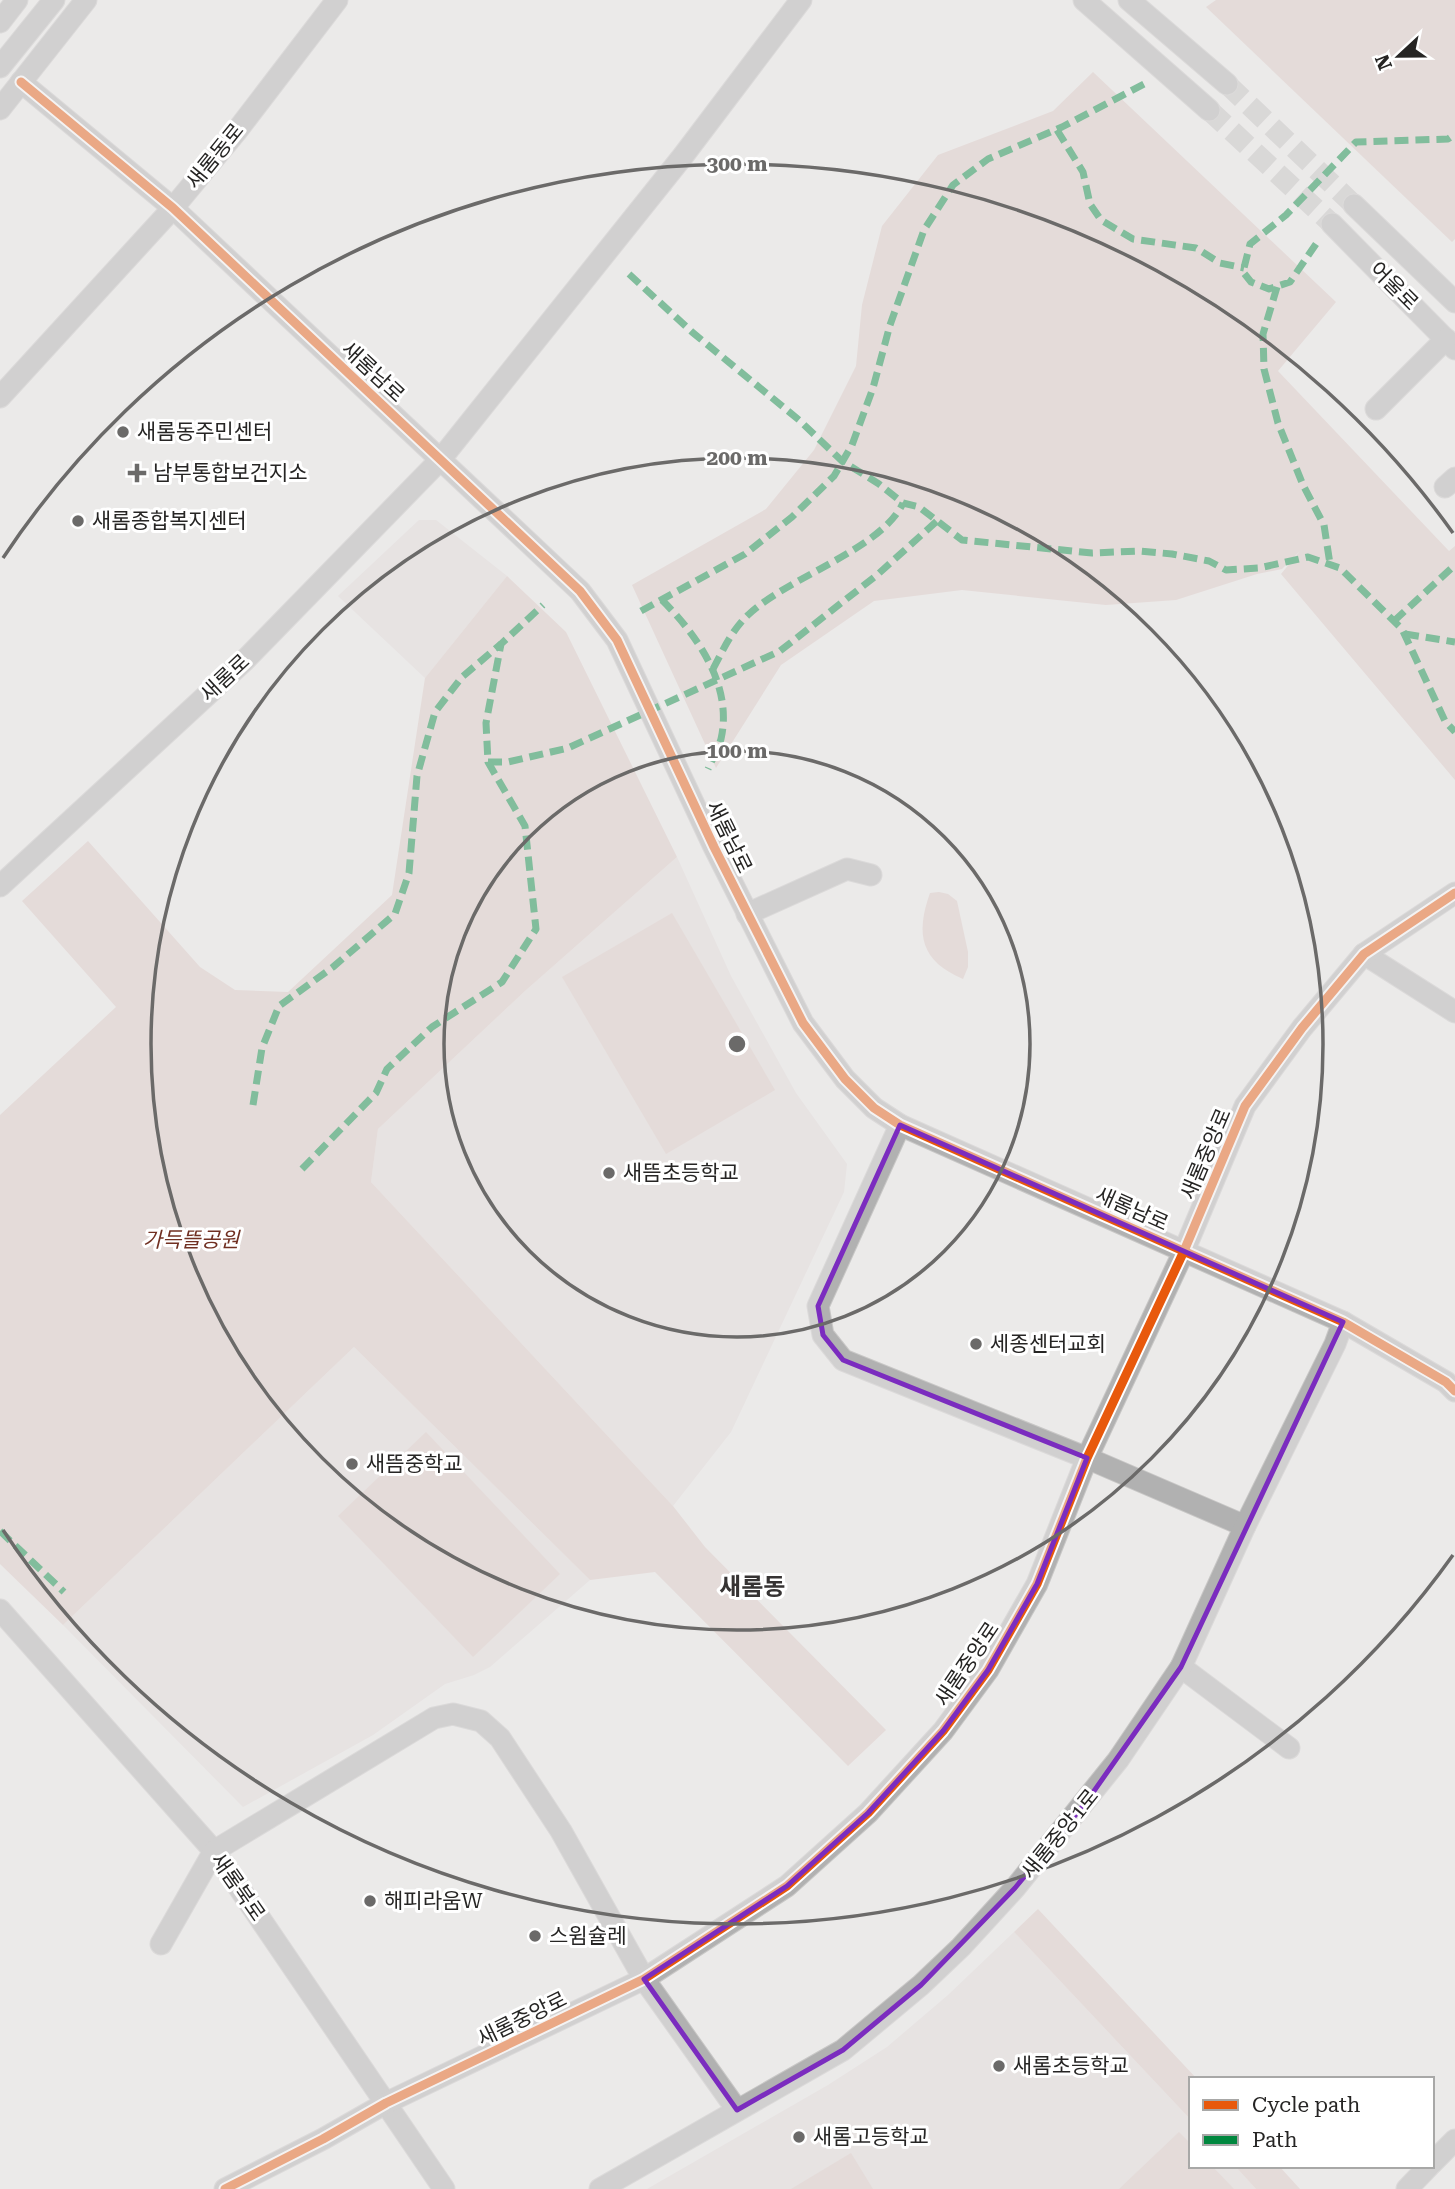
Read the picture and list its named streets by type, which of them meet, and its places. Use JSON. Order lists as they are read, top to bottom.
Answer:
{
  "streets": {
    "street": [
      "새롬동로",
      "어울로",
      "새롬남로",
      "새롬로",
      "새롬중앙로",
      "새롬중앙1로",
      "새롬북로"
    ]
  },
  "crossings": [
    ["새롬동로", "새롬남로"],
    ["새롬남로", "새롬로"],
    ["새롬남로", "새롬중앙로"],
    ["새롬남로", "새롬중앙1로"],
    ["새롬중앙로", "새롬북로"]
  ],
  "districts": ["새롬동"],
  "parks": ["가득뜰공원"],
  "places": {
    "other": [
      "새롬동주민센터",
      "새롬종합복지센터",
      "새뜸초등학교",
      "세종센터교회",
      "새뜸중학교",
      "해피라움W",
      "스윔슐레",
      "새롬초등학교",
      "새롬고등학교"
    ],
    "health": ["남부통합보건지소"]
  },
  "legend": ["Cycle path", "Path"],
  "north": "left",
  "rings": ["300 m", "200 m", "100 m"]
}
